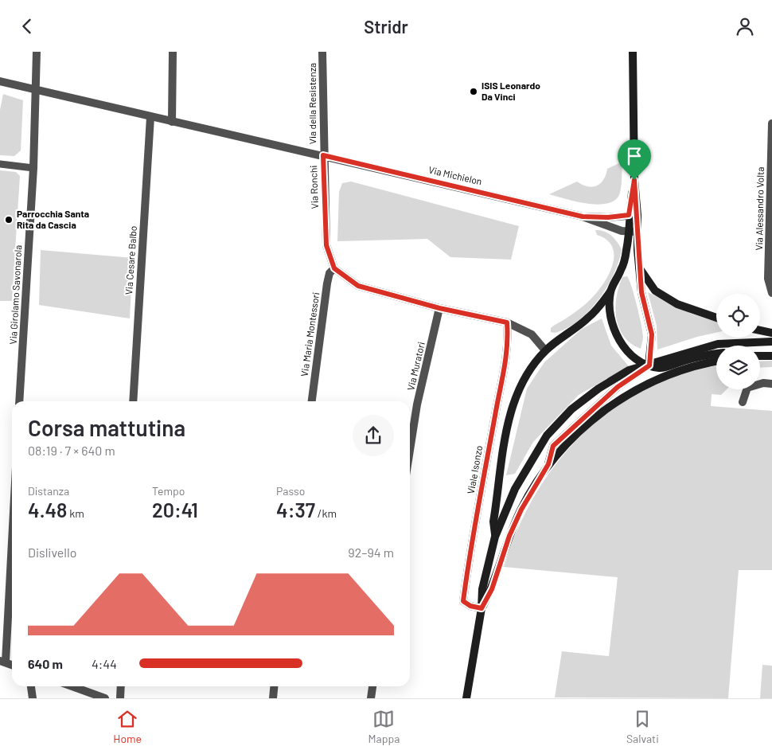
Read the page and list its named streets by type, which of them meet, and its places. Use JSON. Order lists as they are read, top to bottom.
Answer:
{
  "streets": {
    "street": [
      "Via della Resistenza",
      "Via Michielon",
      "Via Ronchi",
      "Via Alessandro Volta",
      "Via Cesare Balbo",
      "Via Girolamo Savonarola",
      "Via Maria Montessori",
      "Via Muratori",
      "Viale Isonzo"
    ]
  },
  "crossings": [
    ["Via della Resistenza", "Via Michielon"],
    ["Via della Resistenza", "Via Ronchi"],
    ["Via Michielon", "Via Ronchi"],
    ["Via Ronchi", "Via Cesare Balbo"],
    ["Via Ronchi", "Via Girolamo Savonarola"],
    ["Via Ronchi", "Via Maria Montessori"]
  ],
  "places": ["ISIS Leonardo Da Vinci", "Parrocchia Santa Rita da Cascia"],
  "page": {
    "header": "Stridr",
    "heading": ["Corsa mattutina", "08:19 · 7 × 640 m"],
    "stats": [
      ["Distanza", "4.48 km"],
      ["Tempo", "20:41"],
      ["Passo", "4:37 /km"]
    ],
    "chart": ["Dislivello", "92–94 m"],
    "list": [
      {
        "name": "640 m",
        "note": "4:44"
      }
    ],
    "tabs": ["Home", "Mappa", "Salvati"]
  }
}
